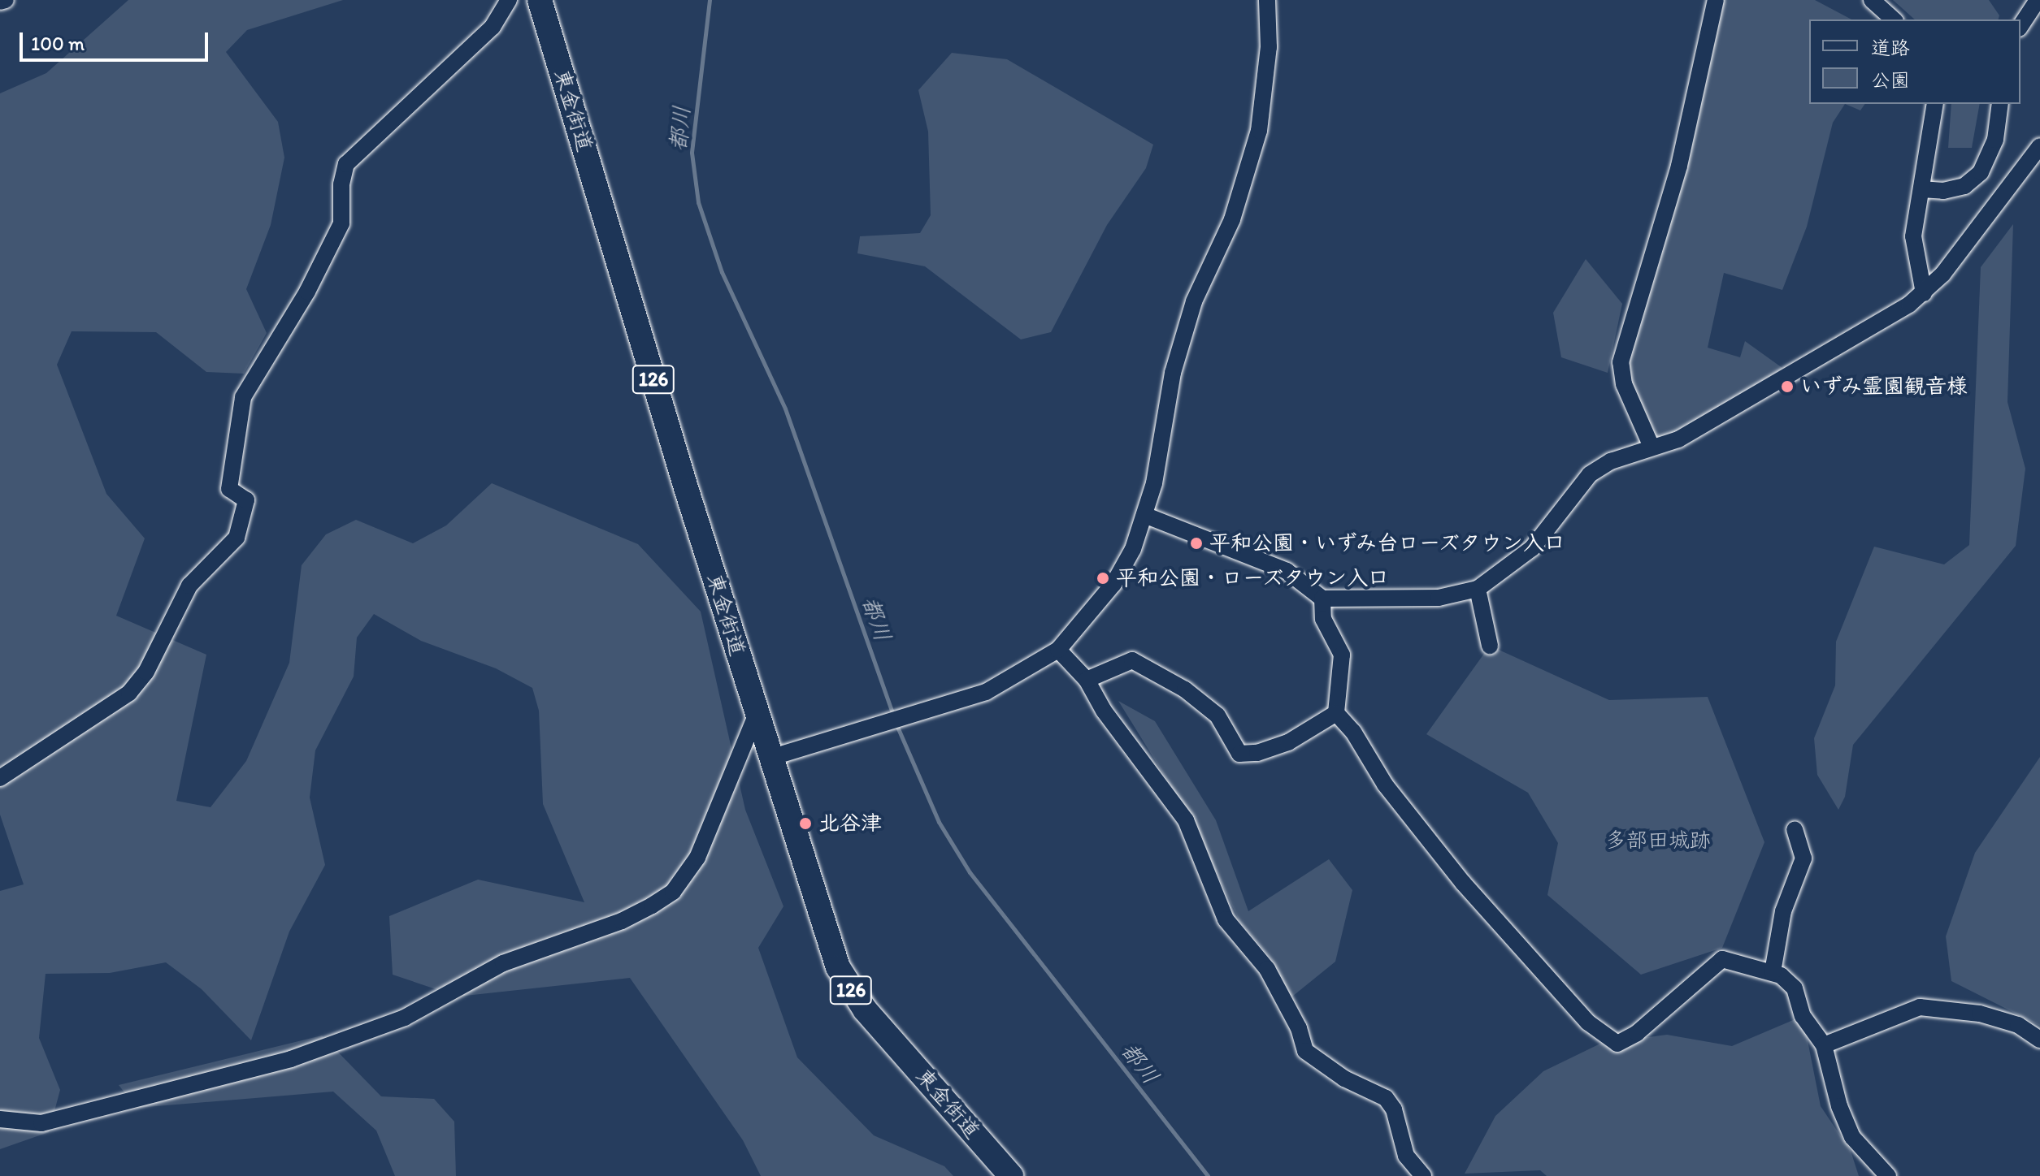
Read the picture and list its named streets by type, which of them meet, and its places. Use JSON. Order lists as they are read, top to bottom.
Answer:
{
  "streets": {
    "highway": ["東金街道", "126"]
  },
  "water": ["都川"],
  "parks": ["多部田城跡"],
  "places": [
    "いずみ霊園観音様",
    "平和公園・いずみ台ローズタウン入口",
    "平和公園・ローズタウン入口",
    "北谷津"
  ],
  "legend": ["道路", "公園"],
  "scale_bar": "100 m"
}
